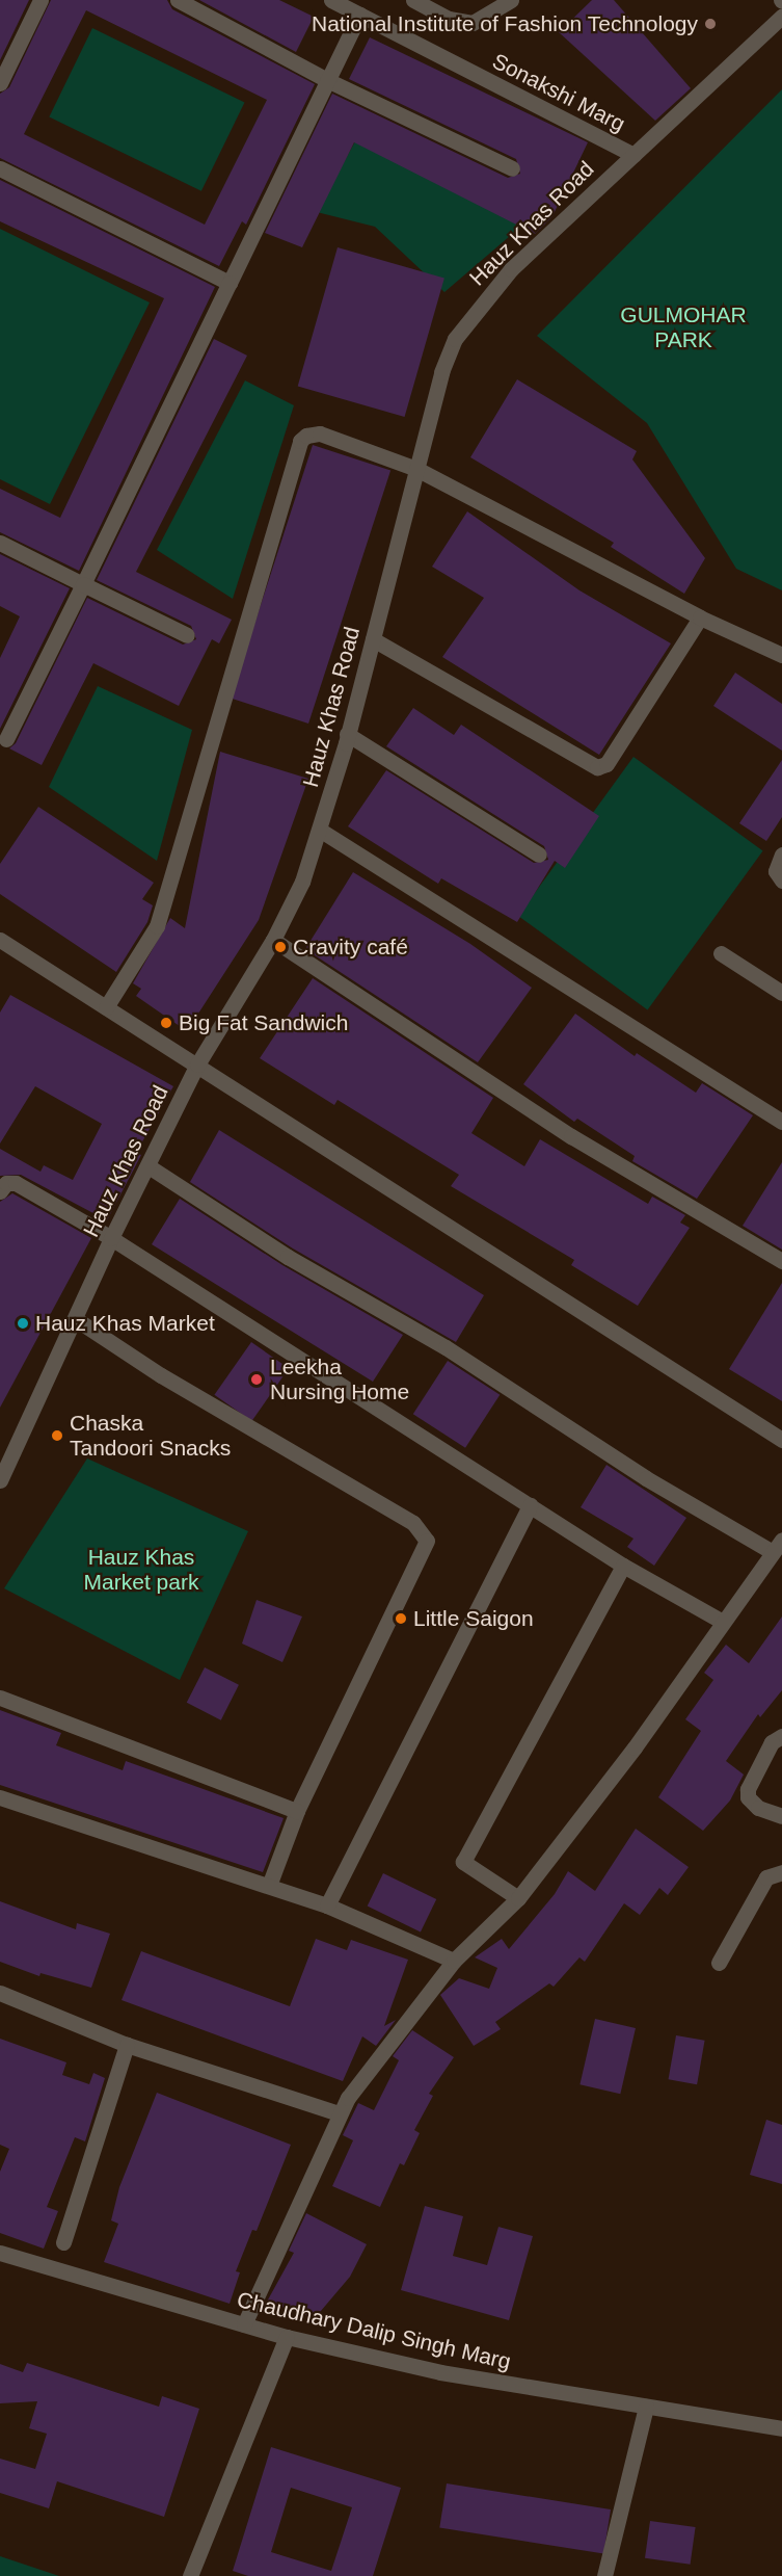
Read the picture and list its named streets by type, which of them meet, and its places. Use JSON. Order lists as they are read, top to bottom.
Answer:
{
  "streets": {
    "street": ["Sonakshi Marg", "Hauz Khas Road", "Chaudhary Dalip Singh Marg"]
  },
  "crossings": [
    ["Sonakshi Marg", "Hauz Khas Road"]
  ],
  "parks": ["GULMOHAR PARK", "Hauz Khas Market park"],
  "places": [
    "National Institute of Fashion Technology",
    "Cravity café",
    "Big Fat Sandwich",
    "Hauz Khas Market",
    "Leekha Nursing Home",
    "Chaska Tandoori Snacks",
    "Little Saigon"
  ]
}
